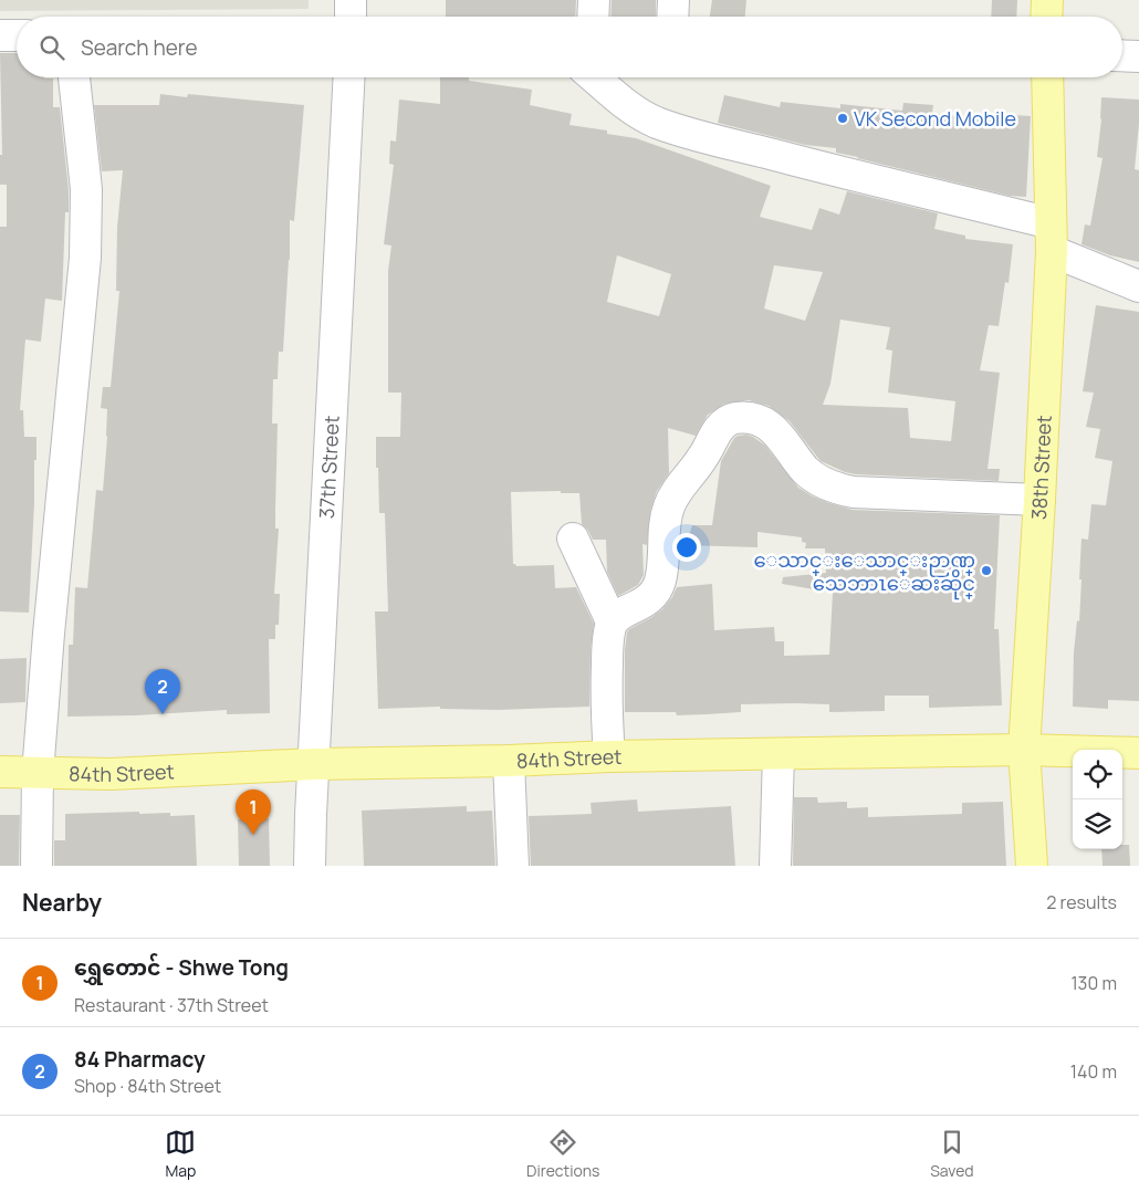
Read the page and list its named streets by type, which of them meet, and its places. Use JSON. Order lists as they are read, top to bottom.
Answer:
{
  "streets": {
    "main road": ["38th Street", "84th Street"],
    "street": ["37th Street"]
  },
  "crossings": [
    ["37th Street", "84th Street"],
    ["38th Street", "84th Street"]
  ],
  "places": ["VK Second Mobile", "ေသာင္းေသာင္းဉာဏ္ သေဘာၤေဆးဆိုင္"],
  "page": {
    "search": "Search here",
    "pins": ["2", "1"],
    "heading": ["Nearby", "2 results"],
    "list": [
      {
        "mark": "1",
        "name": "ရွှေတောင် - Shwe Tong",
        "note": "Restaurant · 37th Street",
        "value": "130 m"
      },
      {
        "mark": "2",
        "name": "84 Pharmacy",
        "note": "Shop · 84th Street",
        "value": "140 m"
      }
    ],
    "nav": ["Map", "Directions", "Saved"]
  }
}
